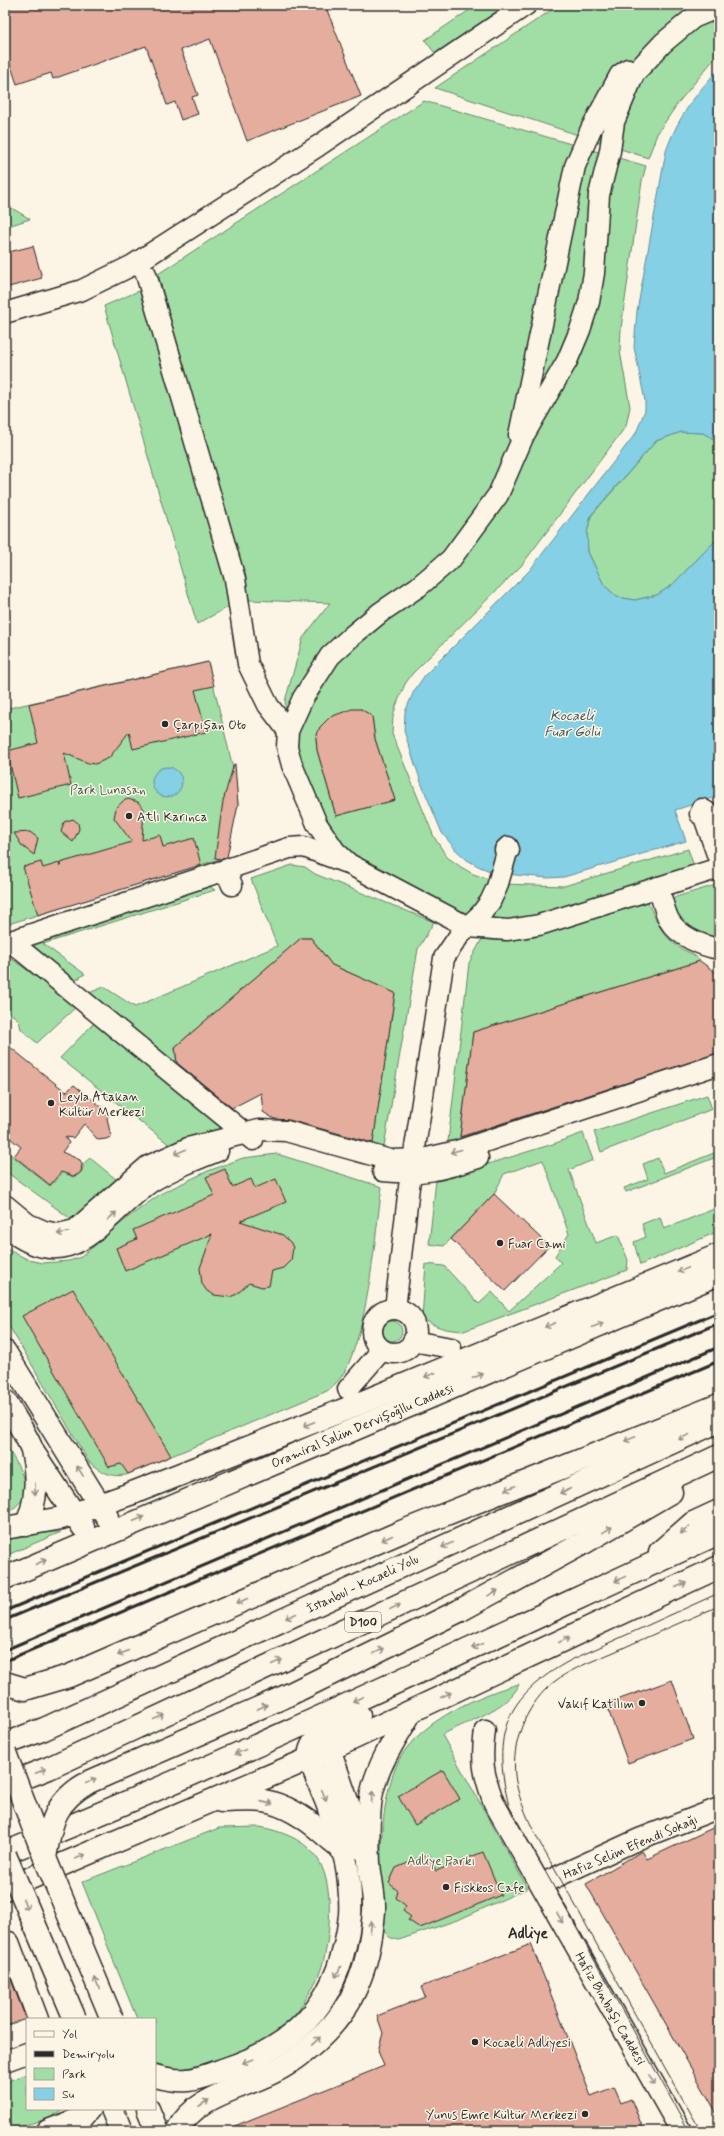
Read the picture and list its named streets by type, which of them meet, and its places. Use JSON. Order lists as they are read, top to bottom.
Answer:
{
  "streets": {
    "main road": ["Oramiral Salim Dervişoğllu Caddesi", "İstanbul - Kocaeli Yolu", "D100"],
    "street": ["Hafız Selim Efendi Sokağı", "Hafız Binbaşı Caddesi"]
  },
  "crossings": [
    ["Hafız Selim Efendi Sokağı", "Hafız Binbaşı Caddesi"]
  ],
  "one_way": ["Hafız Binbaşı Caddesi"],
  "districts": ["Adliye"],
  "water": ["Kocaeli Fuar Gölü"],
  "parks": ["Park Lunasan", "Adliye Parkı"],
  "places": [
    "Çarpışan Oto",
    "Atlı Karınca",
    "Leyla Atakan Kültür Merkezi",
    "Fuar Cami",
    "Vakıf Katılım",
    "Fiskkos Cafe",
    "Kocaeli Adliyesi",
    "Yunus Emre Kültür Merkezi"
  ],
  "legend": [
    "Yol",
    "Demiryolu",
    "Park",
    "Su"
  ]
}
